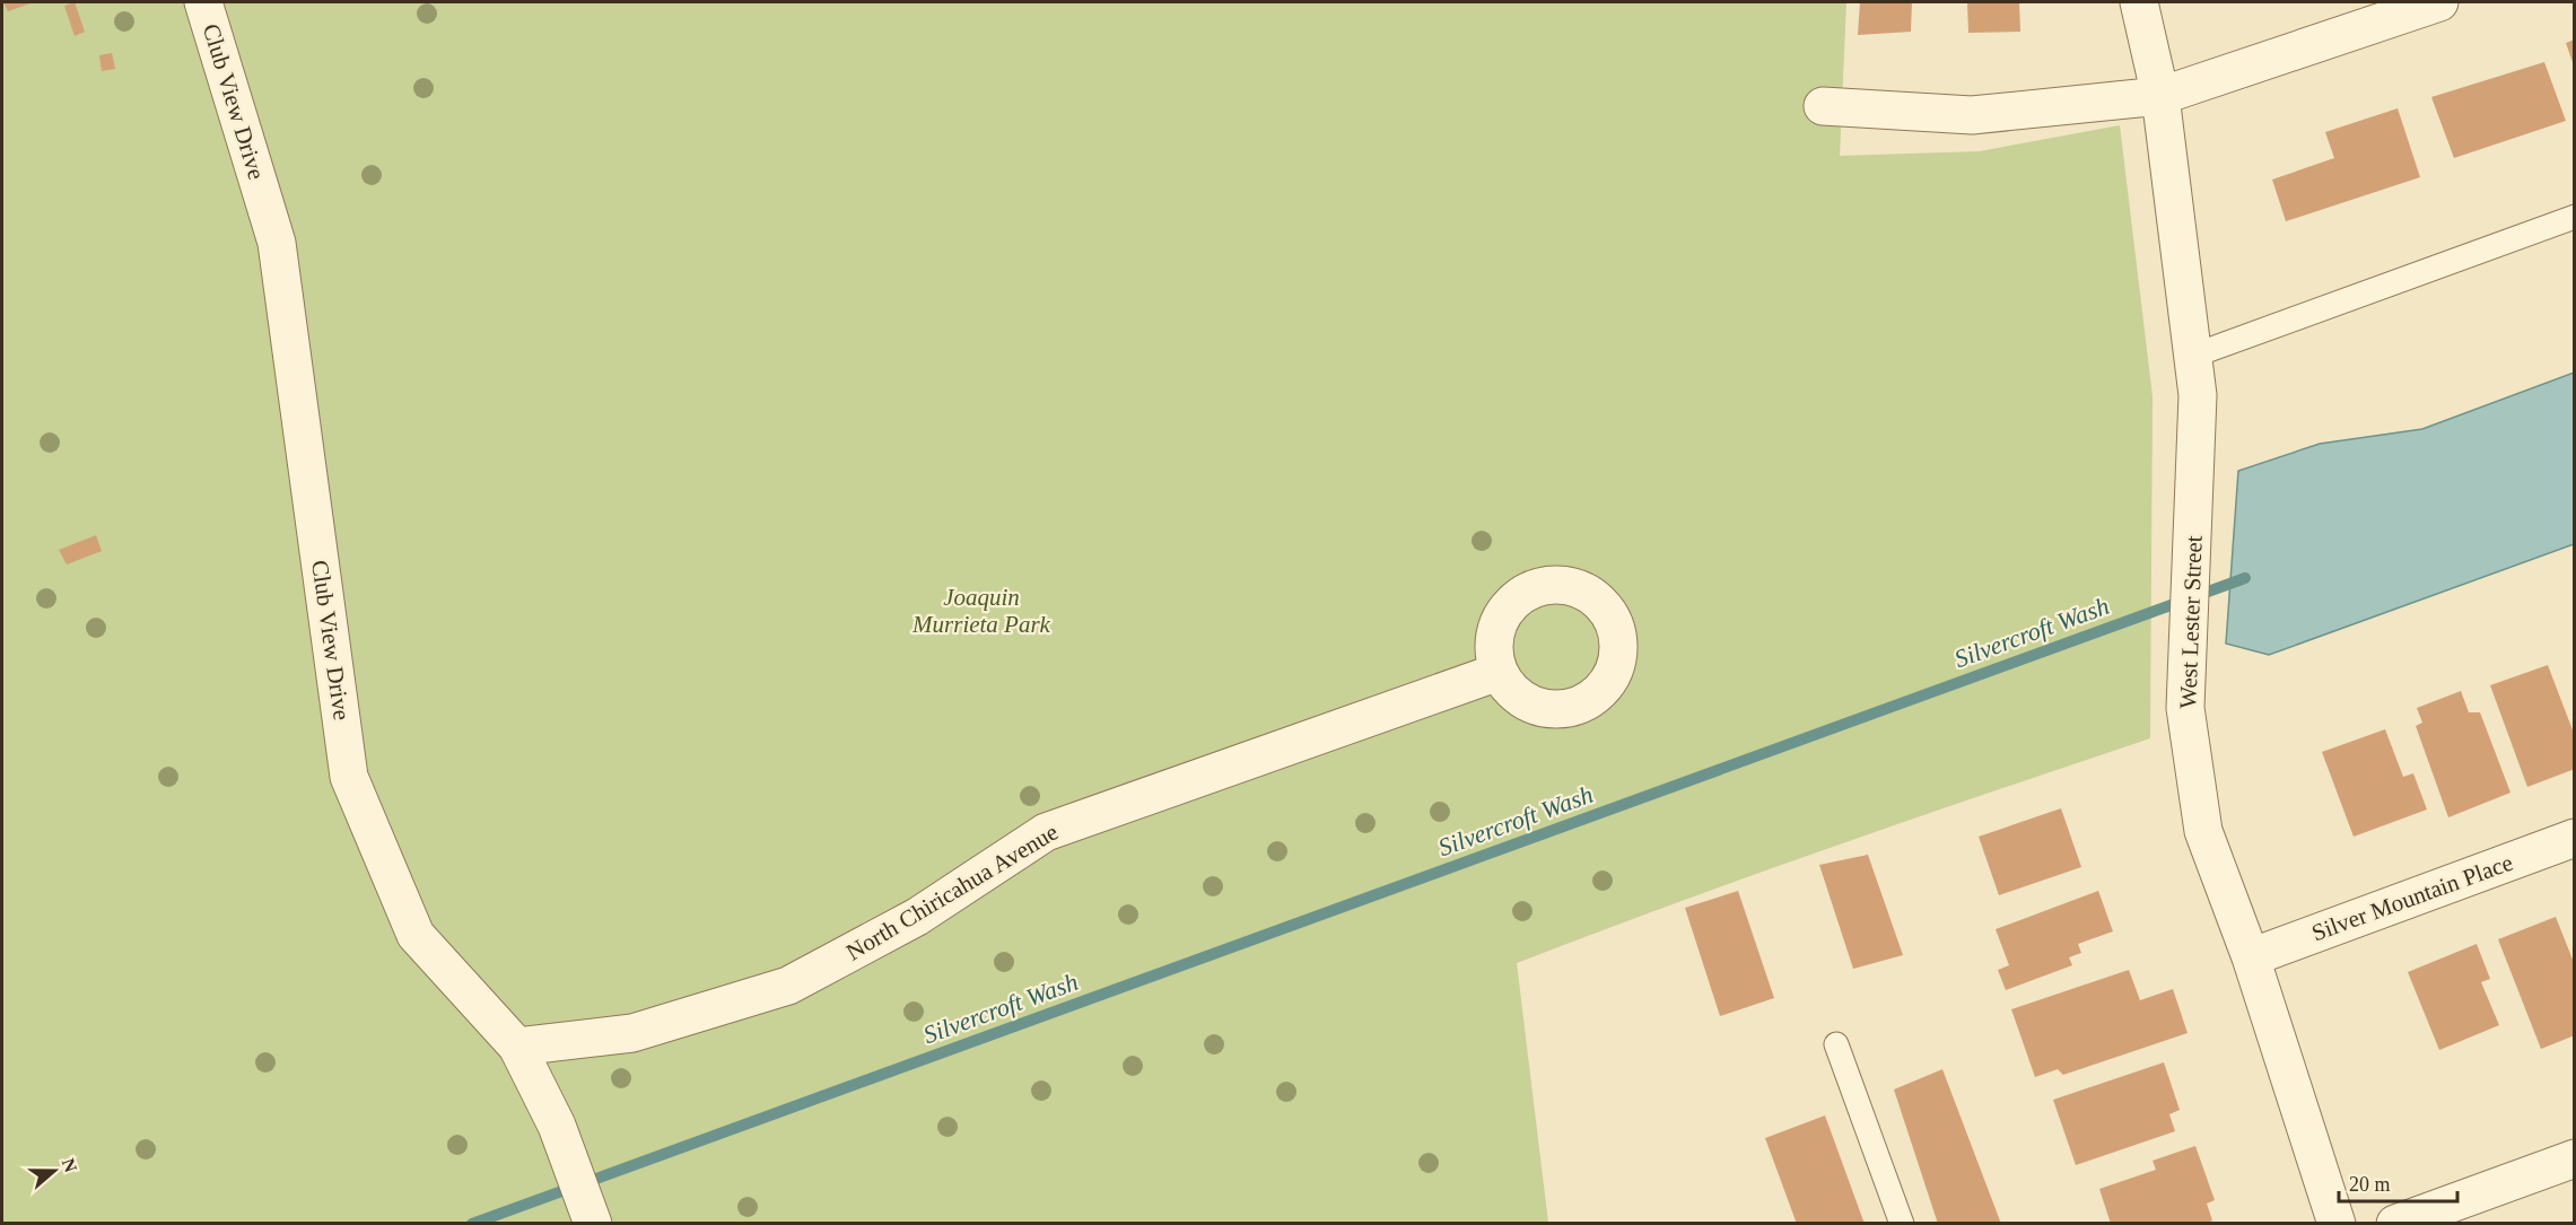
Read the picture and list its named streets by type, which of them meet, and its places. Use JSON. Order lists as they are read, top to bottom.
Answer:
{
  "streets": {
    "street": [
      "Club View Drive",
      "West Lester Street",
      "North Chiricahua Avenue",
      "Silver Mountain Place"
    ]
  },
  "crossings": [
    ["Club View Drive", "North Chiricahua Avenue"],
    ["West Lester Street", "Silver Mountain Place"]
  ],
  "water": ["Silvercroft Wash"],
  "parks": ["Joaquin Murrieta Park"],
  "scale_bar": "20 m",
  "north": "right"
}
